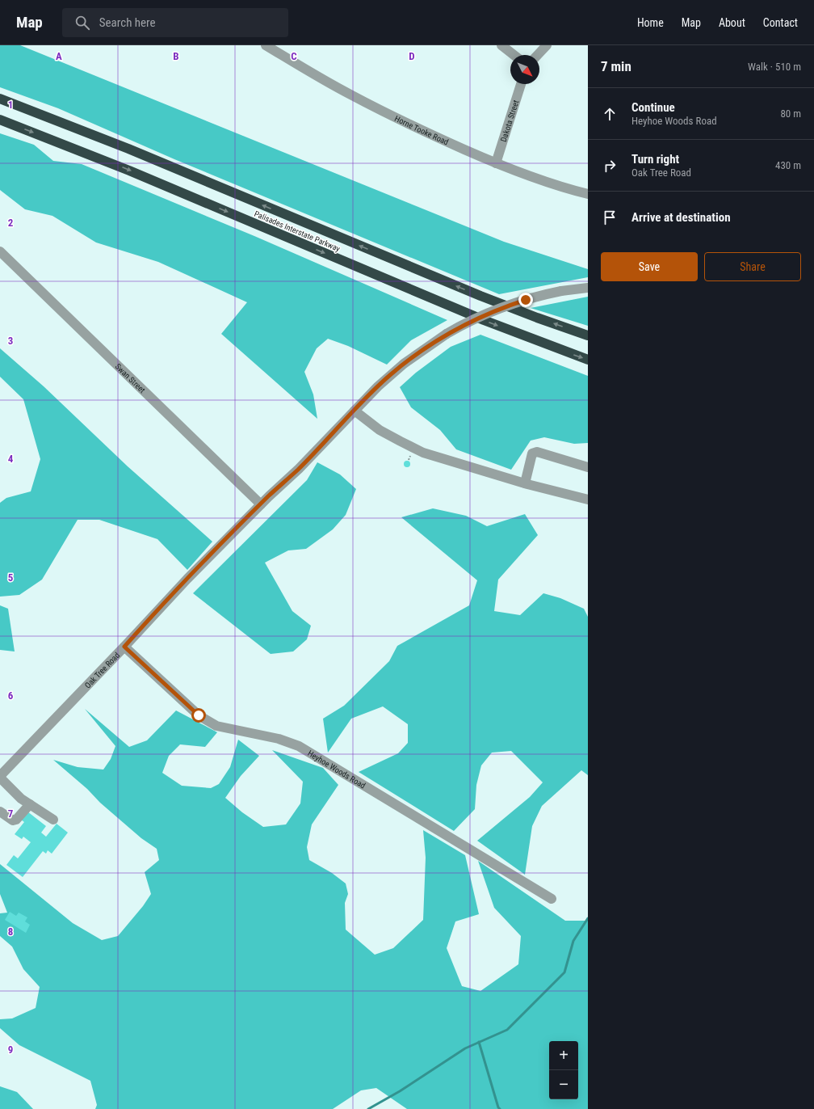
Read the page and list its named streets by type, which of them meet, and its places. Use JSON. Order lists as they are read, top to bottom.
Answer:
{
  "streets": {
    "highway": ["Palisades Interstate Parkway"],
    "street": [
      "Dakota Street",
      "Horne Tooke Road",
      "Swan Street",
      "Oak Tree Road",
      "Heyhoe Woods Road"
    ]
  },
  "crossings": [
    ["Dakota Street", "Horne Tooke Road"],
    ["Swan Street", "Oak Tree Road"],
    ["Oak Tree Road", "Heyhoe Woods Road"]
  ],
  "north": "bottom right",
  "page": {
    "header": "Map",
    "search": "Search here",
    "nav": [
      "Home",
      "Map",
      "About",
      "Contact"
    ],
    "heading": ["7 min", "Walk · 510 m"],
    "list": [
      ["Continue", "Heyhoe Woods Road", "80 m"],
      ["Turn right", "Oak Tree Road", "430 m"],
      "Arrive at destination"
    ],
    "buttons": ["Save", "Share"],
    "map_buttons": ["+", "−"]
  },
  "grid": {
    "columns": [
      "A",
      "B",
      "C",
      "D"
    ],
    "rows": [
      "1",
      "2",
      "3",
      "4",
      "5",
      "6",
      "7",
      "8",
      "9"
    ]
  }
}
